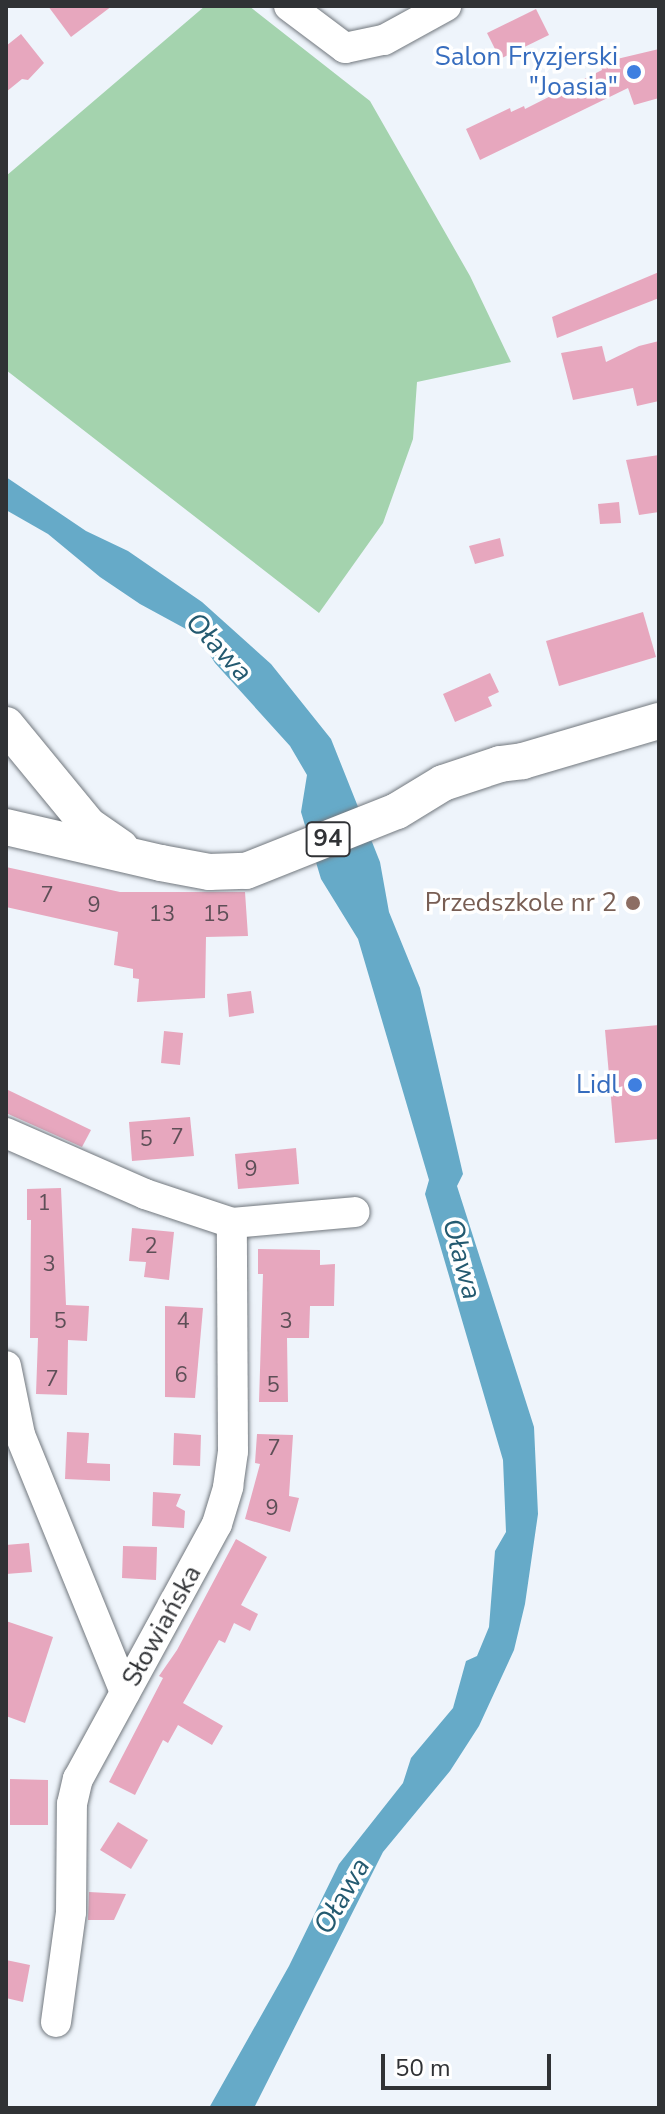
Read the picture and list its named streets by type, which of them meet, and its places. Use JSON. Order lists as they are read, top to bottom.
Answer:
{
  "streets": {
    "main road": ["94"],
    "street": ["Słowiańska"]
  },
  "water": ["Oława"],
  "places": ["Salon Fryzjerski \"Joasia\"", "Przedszkole nr 2", "Lidl"],
  "house_numbers": [
    "7",
    "9",
    "13",
    "15",
    "7",
    "5",
    "9",
    "1",
    "2",
    "3",
    "5",
    "4",
    "3",
    "6",
    "7",
    "5",
    "7",
    "9"
  ],
  "scale_bar": "50 m"
}
